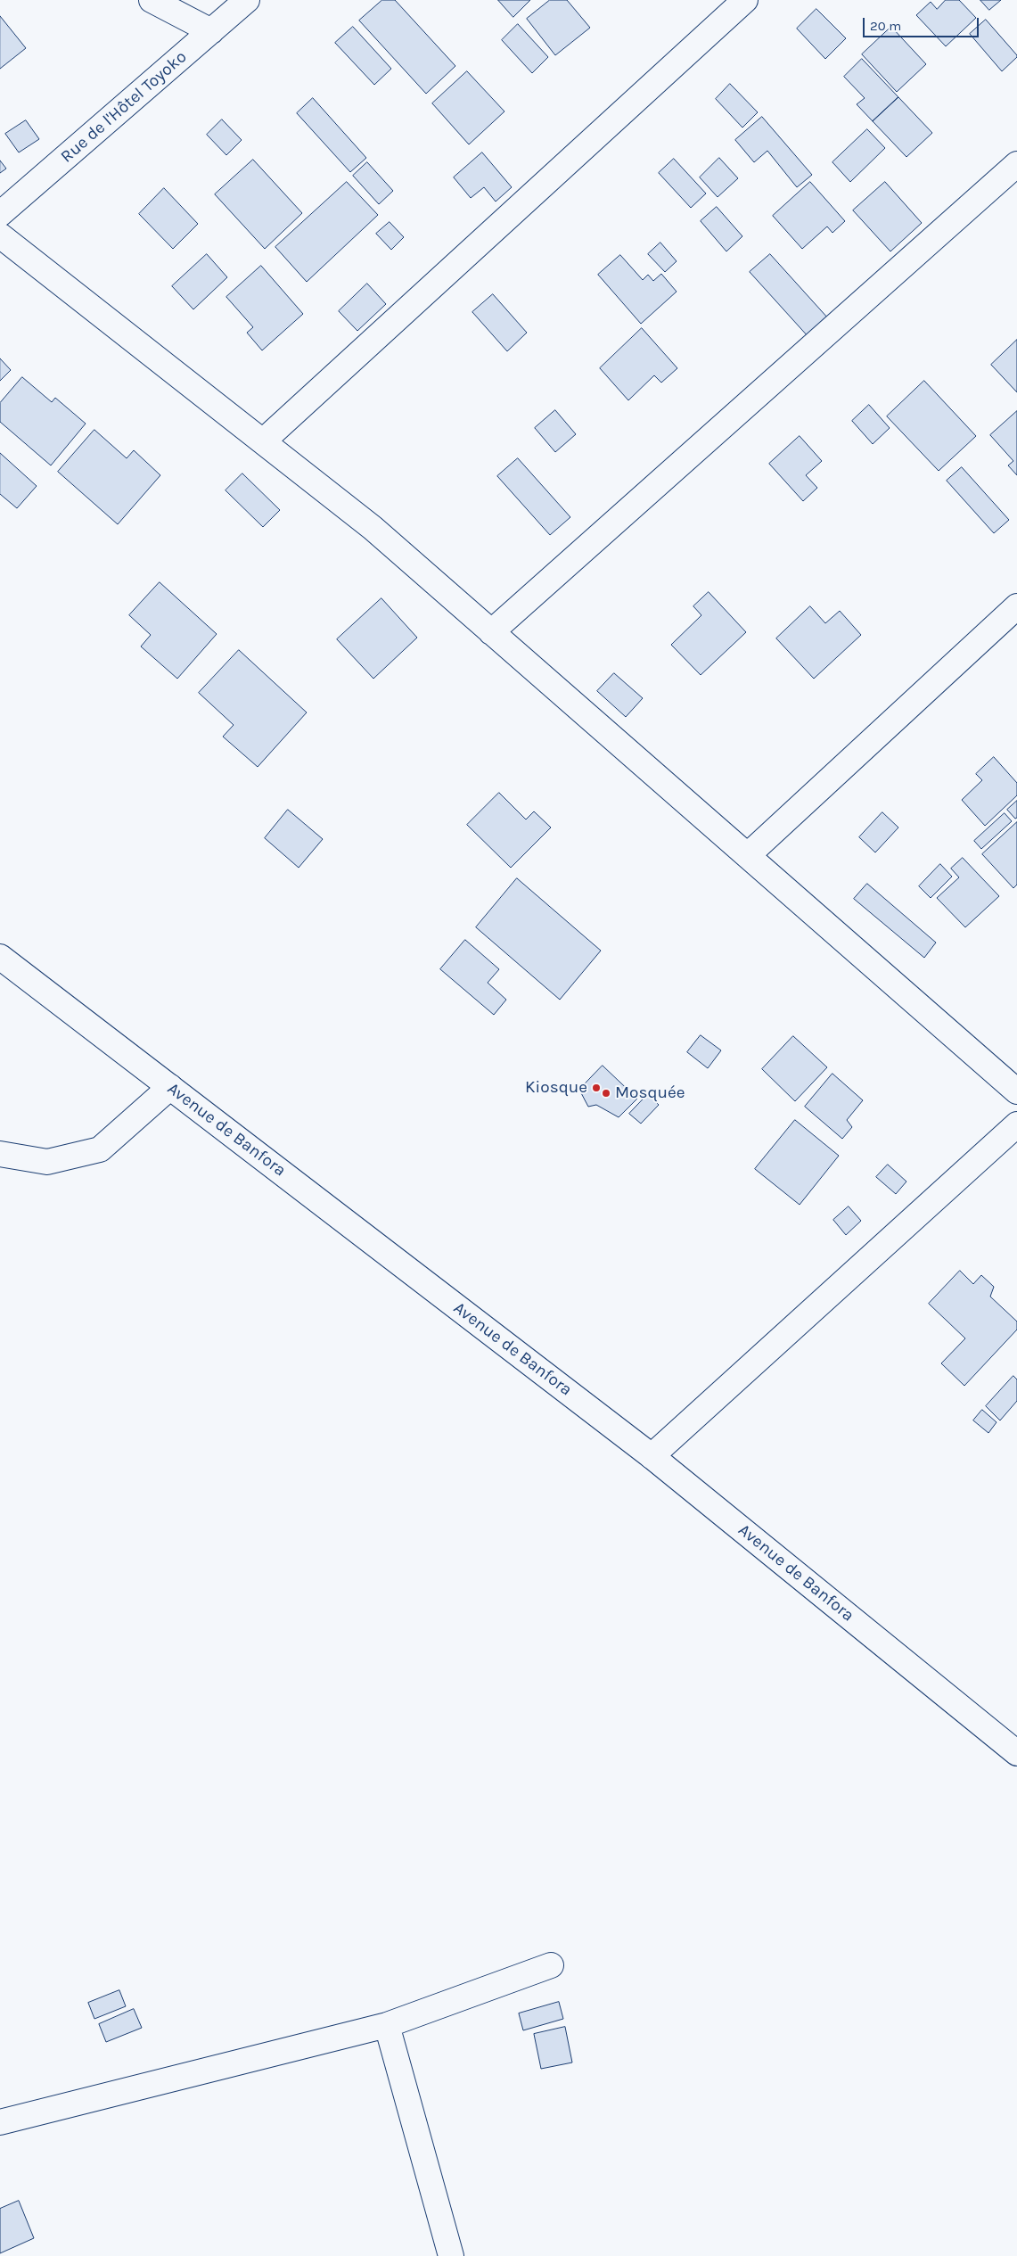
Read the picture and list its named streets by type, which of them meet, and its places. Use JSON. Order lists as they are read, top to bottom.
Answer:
{
  "streets": {
    "street": ["Rue de l'Hôtel Toyoko", "Avenue de Banfora"]
  },
  "places": ["Kiosque", "Mosquée"],
  "scale_bar": "20 m"
}
